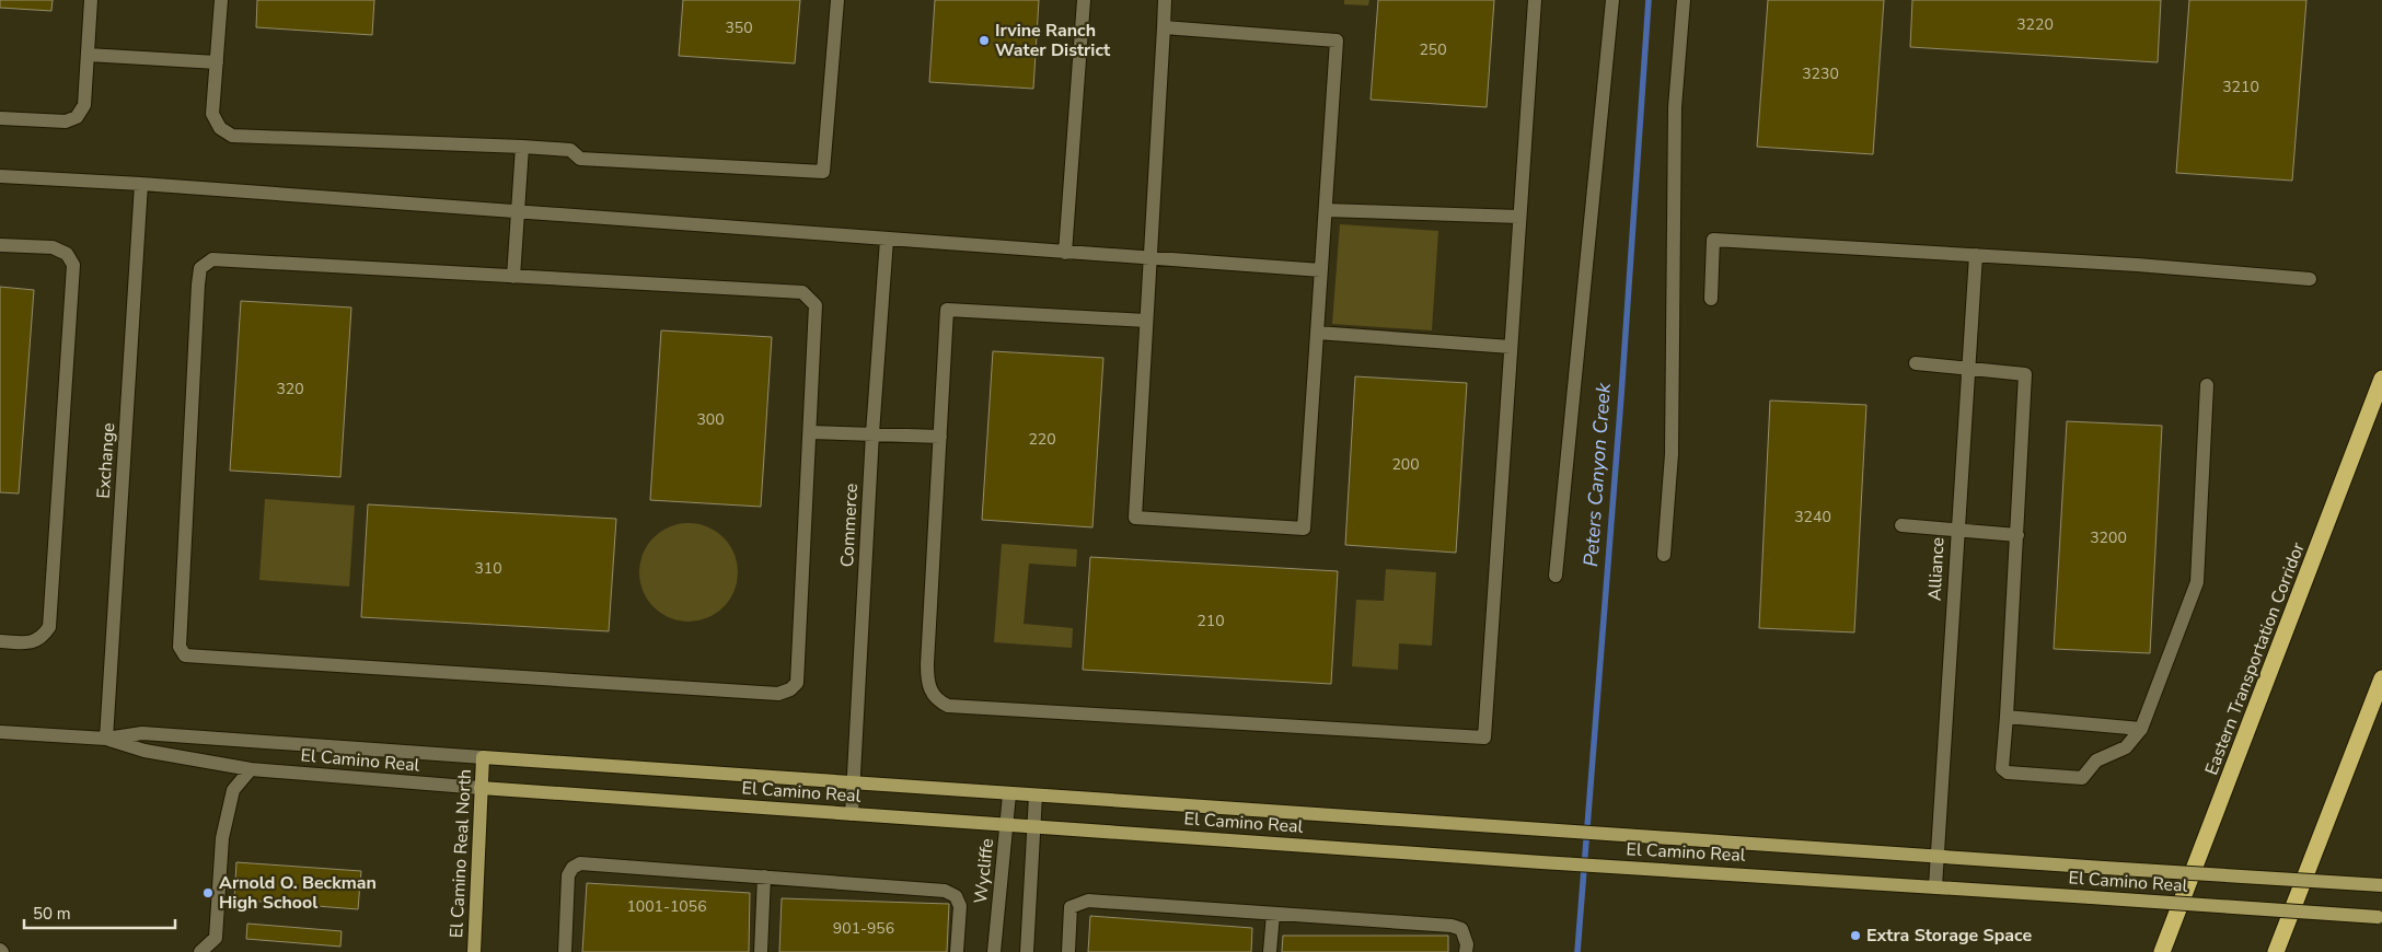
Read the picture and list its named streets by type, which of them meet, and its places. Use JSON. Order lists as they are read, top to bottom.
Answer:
{
  "streets": {
    "highway": ["Eastern Transportation Corridor"],
    "main road": ["El Camino Real", "El Camino Real North"],
    "street": [
      "Exchange",
      "Commerce",
      "Alliance",
      "Wycliffe"
    ]
  },
  "crossings": [
    ["Exchange", "El Camino Real"],
    ["Commerce", "El Camino Real"],
    ["Alliance", "El Camino Real"],
    ["El Camino Real", "El Camino Real North"],
    ["El Camino Real", "Wycliffe"]
  ],
  "water": ["Peters Canyon Creek"],
  "places": ["Irvine Ranch Water District", "Arnold O. Beckman High School", "Extra Storage Space"],
  "house_numbers": [
    "3220",
    "350",
    "250",
    "3230",
    "3210",
    "320",
    "300",
    "220",
    "200",
    "3240",
    "3200",
    "310",
    "210",
    "1001-1056",
    "901-956"
  ],
  "scale_bar": "50 m"
}
